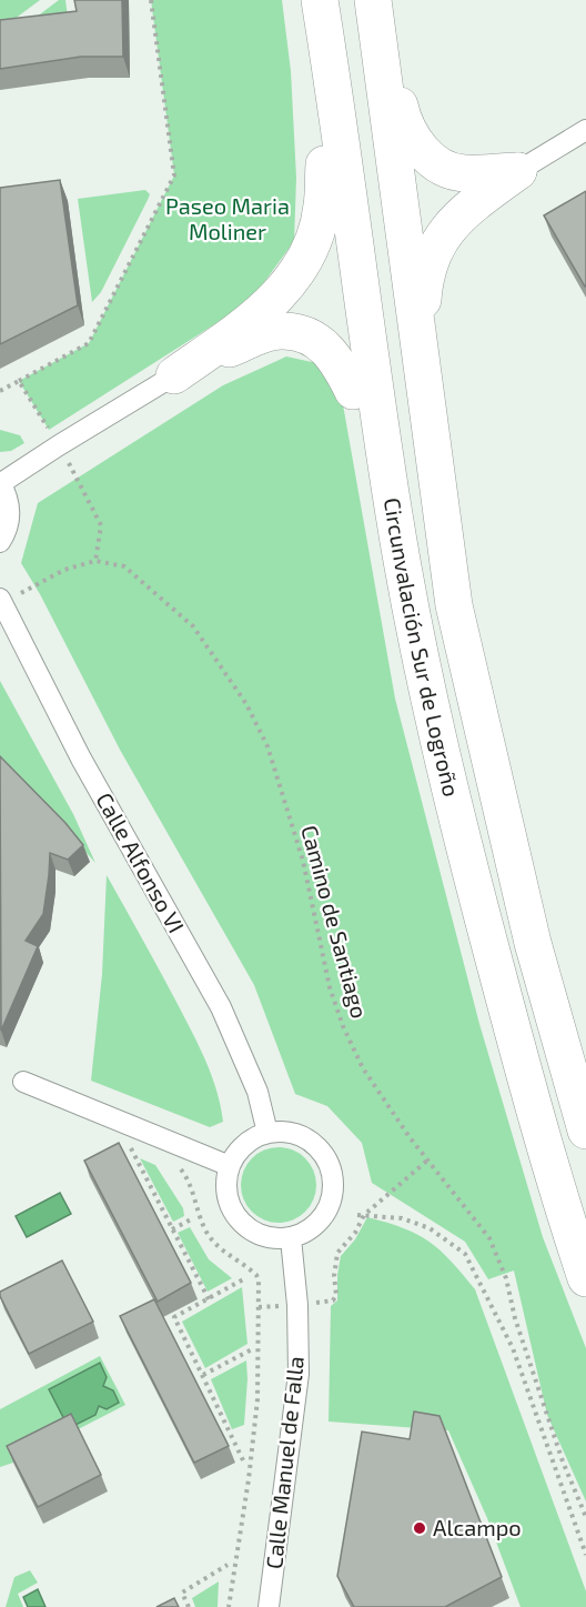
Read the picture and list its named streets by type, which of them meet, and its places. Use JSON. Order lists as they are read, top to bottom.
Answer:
{
  "streets": {
    "highway": ["Circunvalación Sur de Logroño"],
    "street": ["Calle Alfonso VI", "Calle Manuel de Falla"],
    "path": ["Camino de Santiago"]
  },
  "crossings": [
    ["Calle Alfonso VI", "Calle Manuel de Falla"]
  ],
  "parks": ["Paseo Maria Moliner"],
  "places": ["Alcampo"]
}
